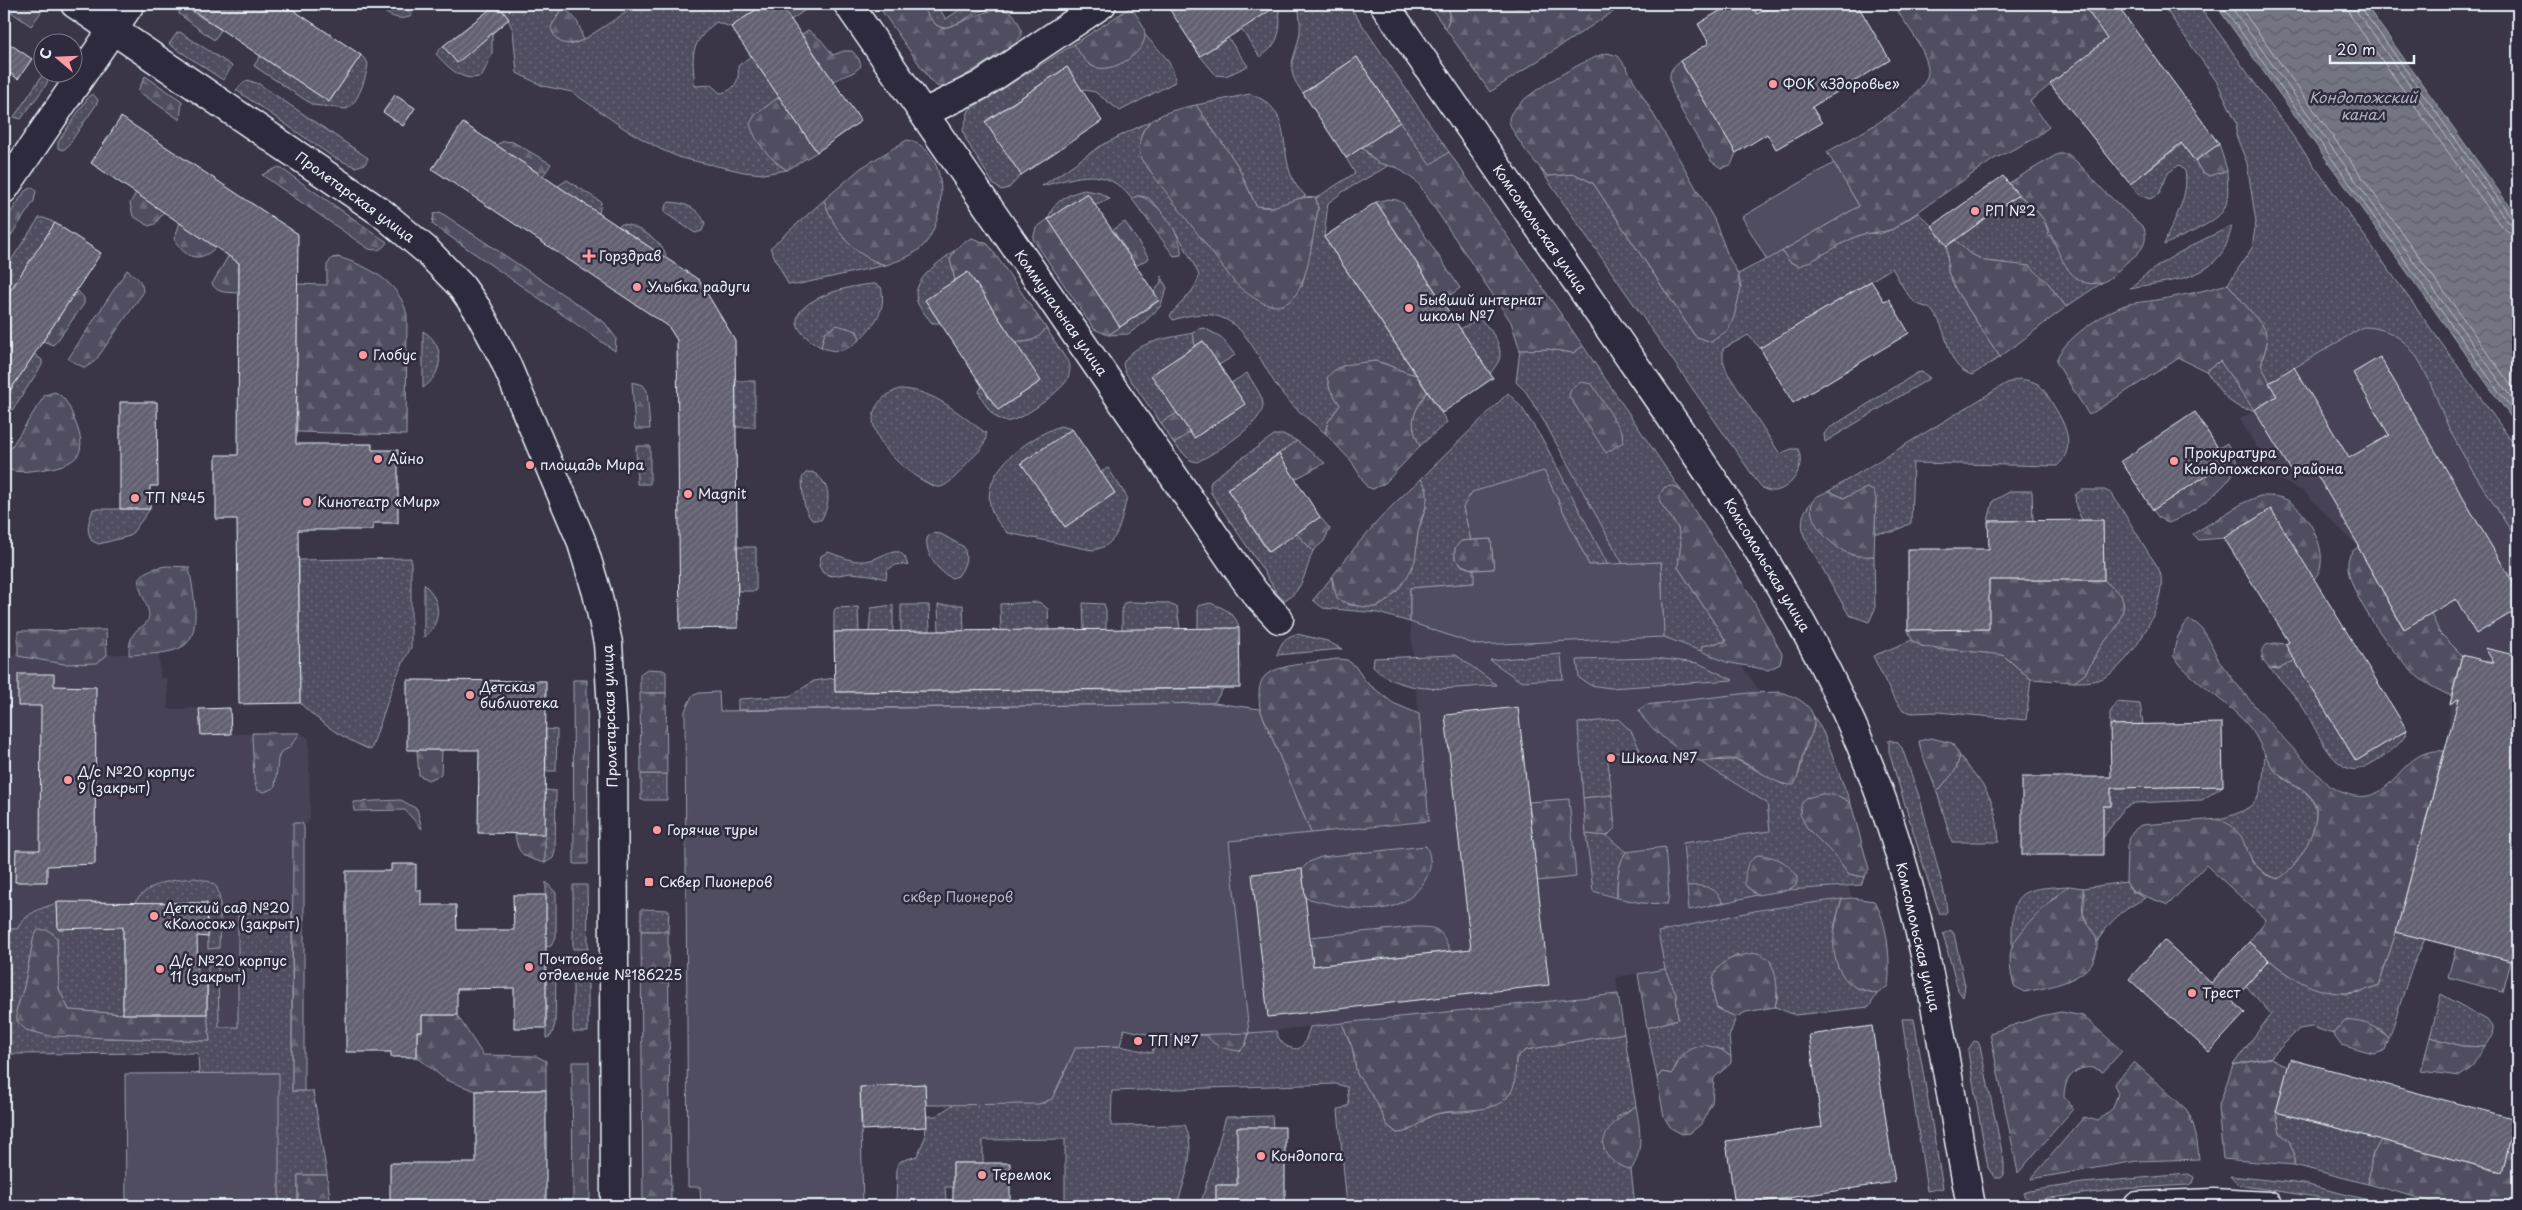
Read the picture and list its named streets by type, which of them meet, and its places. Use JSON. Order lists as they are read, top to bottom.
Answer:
{
  "streets": {
    "street": ["Пролетарская улица", "Комсомольская улица", "Коммунальная улица"]
  },
  "water": ["Кондопожский канал"],
  "parks": ["сквер Пионеров"],
  "places": {
    "other": [
      "ФОК «Здоровье»",
      "РП №2",
      "Улыбка радуги",
      "Бывший интернат школы №7",
      "Глобус",
      "Айно",
      "Прокуратура Кондопожского района",
      "площадь Мира",
      "Magnit",
      "ТП №45",
      "Кинотеатр «Мир»",
      "Детская библиотека",
      "Школа №7",
      "Д/с №20 корпус 9 (закрыт)",
      "Горячие туры",
      "Детский сад №20 «Колосок» (закрыт)",
      "Почтовое отделение №186225",
      "Д/с №20 корпус 11 (закрыт)",
      "Трест",
      "ТП №7",
      "Кондопога",
      "Теремок"
    ],
    "health": ["Горздрав"],
    "transit": ["Сквер Пионеров"]
  },
  "scale_bar": "20 m",
  "north": "left"
}
